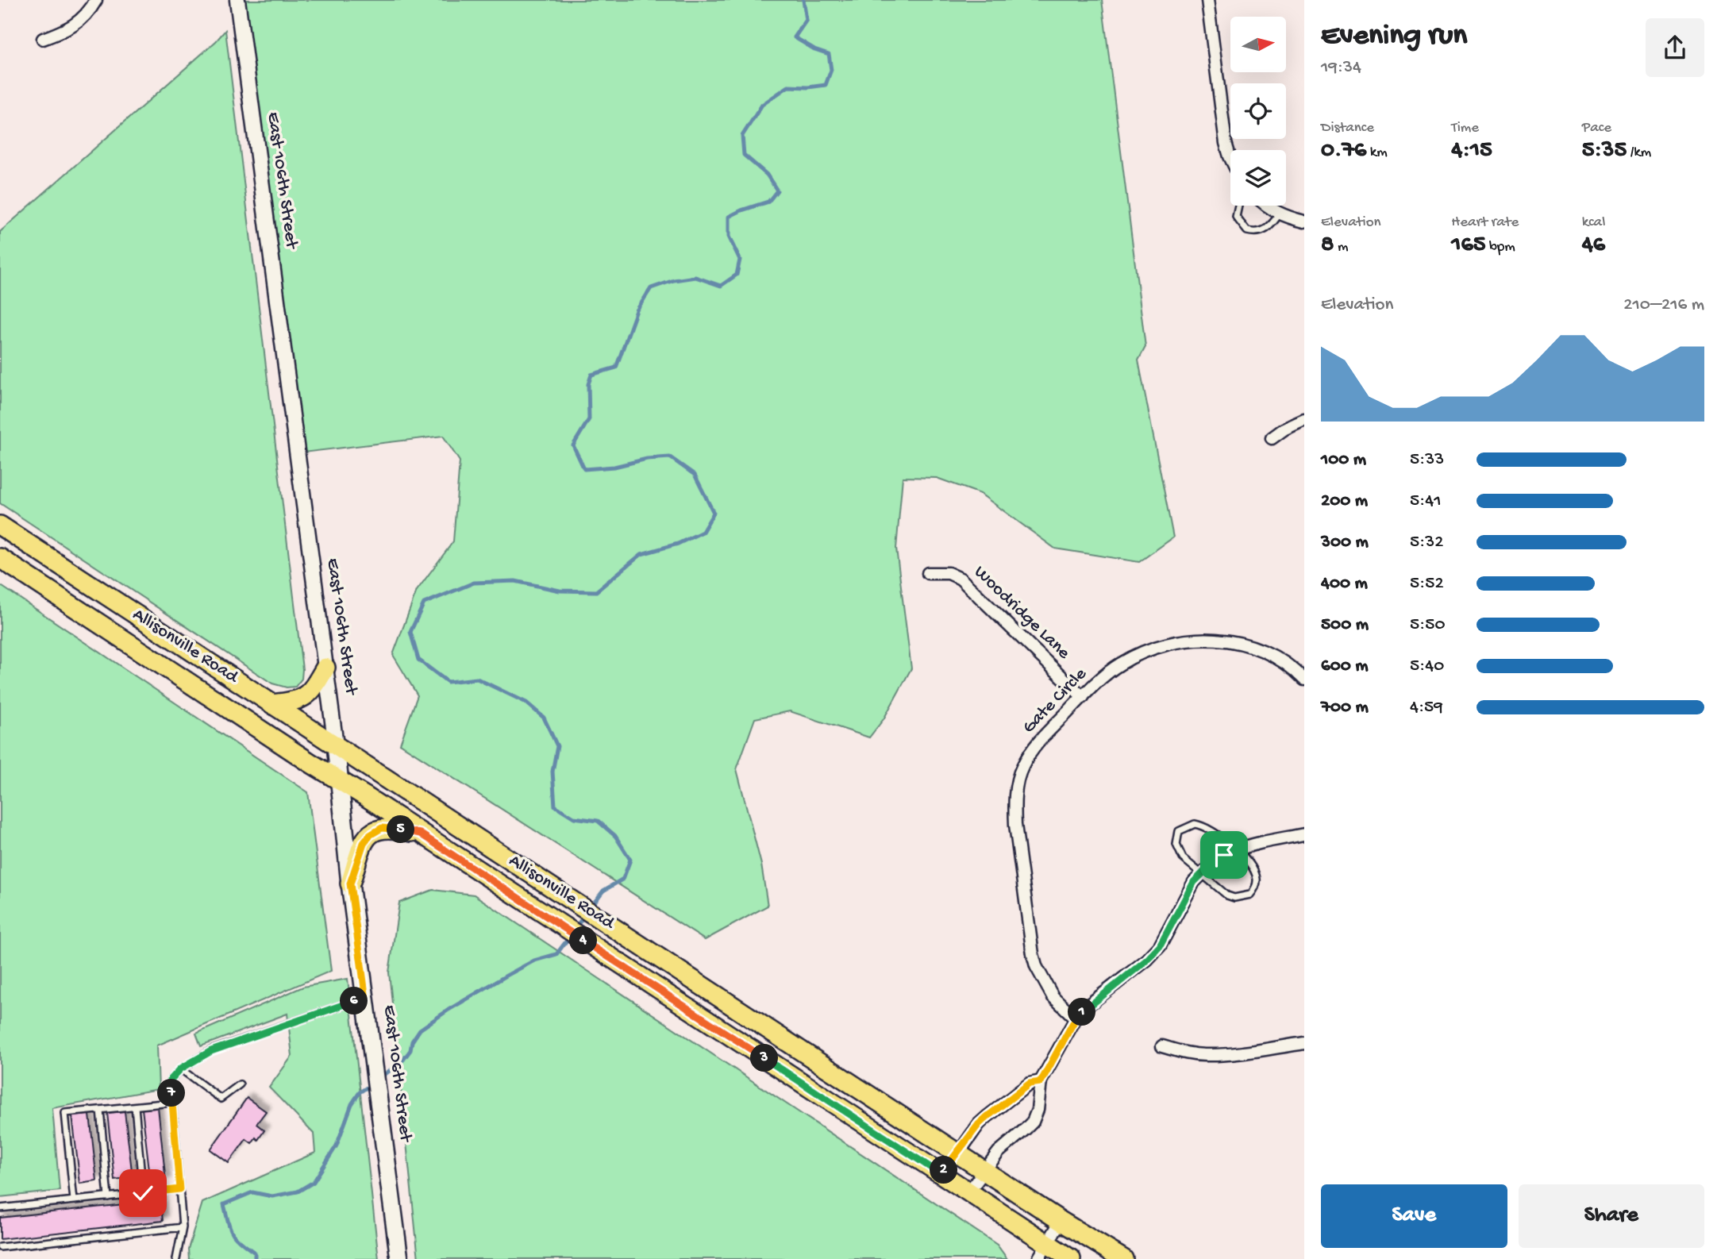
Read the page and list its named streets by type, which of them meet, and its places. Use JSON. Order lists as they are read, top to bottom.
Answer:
{
  "streets": {
    "main road": ["East 106th Street", "Allisonville Road"],
    "street": ["Woodridge Lane", "Gate Circle"]
  },
  "crossings": [
    ["East 106th Street", "Allisonville Road"],
    ["Woodridge Lane", "Gate Circle"]
  ],
  "north": "right",
  "page": {
    "heading": ["Evening run", "19:34"],
    "stats": [
      ["Distance", "0.76 km"],
      ["Time", "4:15"],
      ["Pace", "5:35 /km"],
      ["Elevation", "8 m"],
      ["Heart rate", "165 bpm"],
      ["kcal", "46"]
    ],
    "chart": ["Elevation", "210–216 m"],
    "list": [
      {
        "name": "100 m",
        "note": "5:33"
      },
      {
        "name": "200 m",
        "note": "5:41"
      },
      {
        "name": "300 m",
        "note": "5:32"
      },
      {
        "name": "400 m",
        "note": "5:52"
      },
      {
        "name": "500 m",
        "note": "5:50"
      },
      {
        "name": "600 m",
        "note": "5:40"
      },
      {
        "name": "700 m",
        "note": "4:59"
      }
    ],
    "pins": [
      "5",
      "4",
      "6",
      "1",
      "3",
      "7",
      "2"
    ],
    "buttons": ["Save", "Share"]
  }
}
